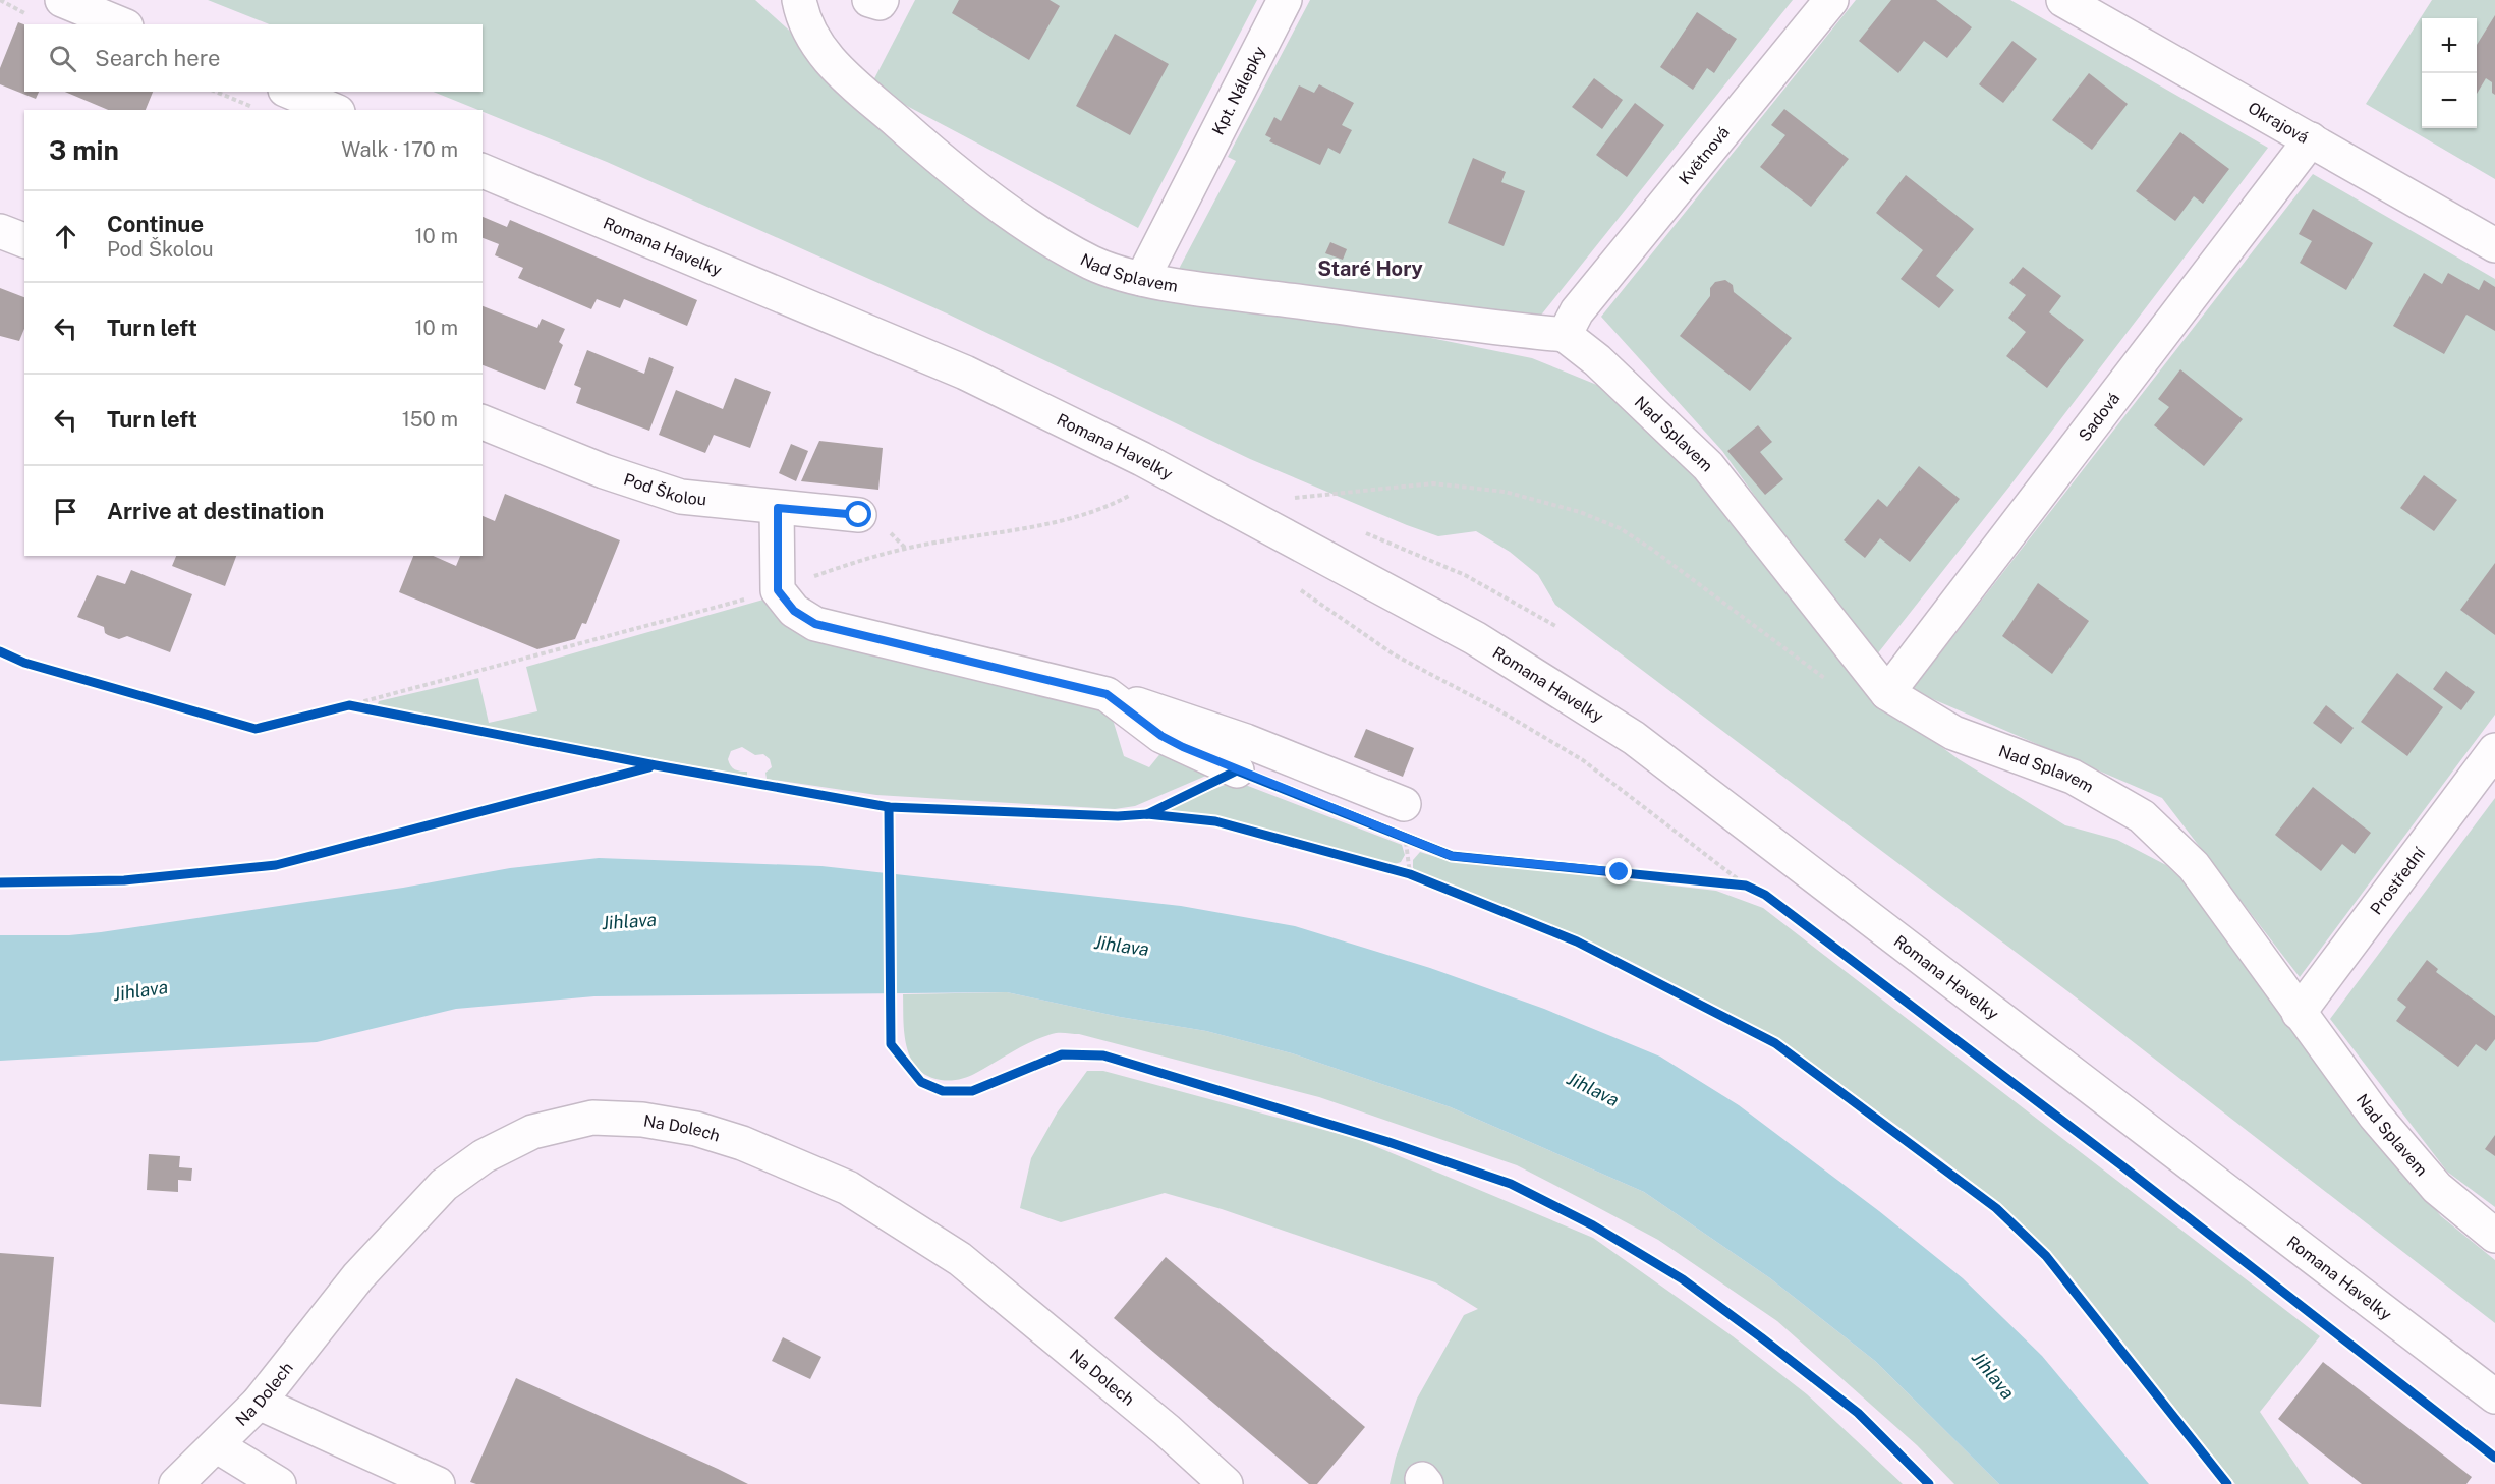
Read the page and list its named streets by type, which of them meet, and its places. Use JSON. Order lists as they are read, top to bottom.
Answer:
{
  "streets": {
    "street": [
      "Kpt. Nálepky",
      "Okrajová",
      "Květnová",
      "Romana Havelky",
      "Nad Splavem",
      "Sadová",
      "Pod Školou",
      "Prostřední",
      "Na Dolech"
    ]
  },
  "crossings": [
    ["Kpt. Nálepky", "Nad Splavem"],
    ["Okrajová", "Sadová"],
    ["Květnová", "Nad Splavem"],
    ["Nad Splavem", "Sadová"],
    ["Nad Splavem", "Prostřední"]
  ],
  "districts": ["Staré Hory"],
  "water": ["Jihlava"],
  "page": {
    "map_buttons": ["+", "−"],
    "search": "Search here",
    "heading": ["3 min", "Walk · 170 m"],
    "list": [
      ["Continue", "Pod Školou", "10 m"],
      ["Turn left", "10 m"],
      ["Turn left", "150 m"],
      "Arrive at destination"
    ]
  }
}
